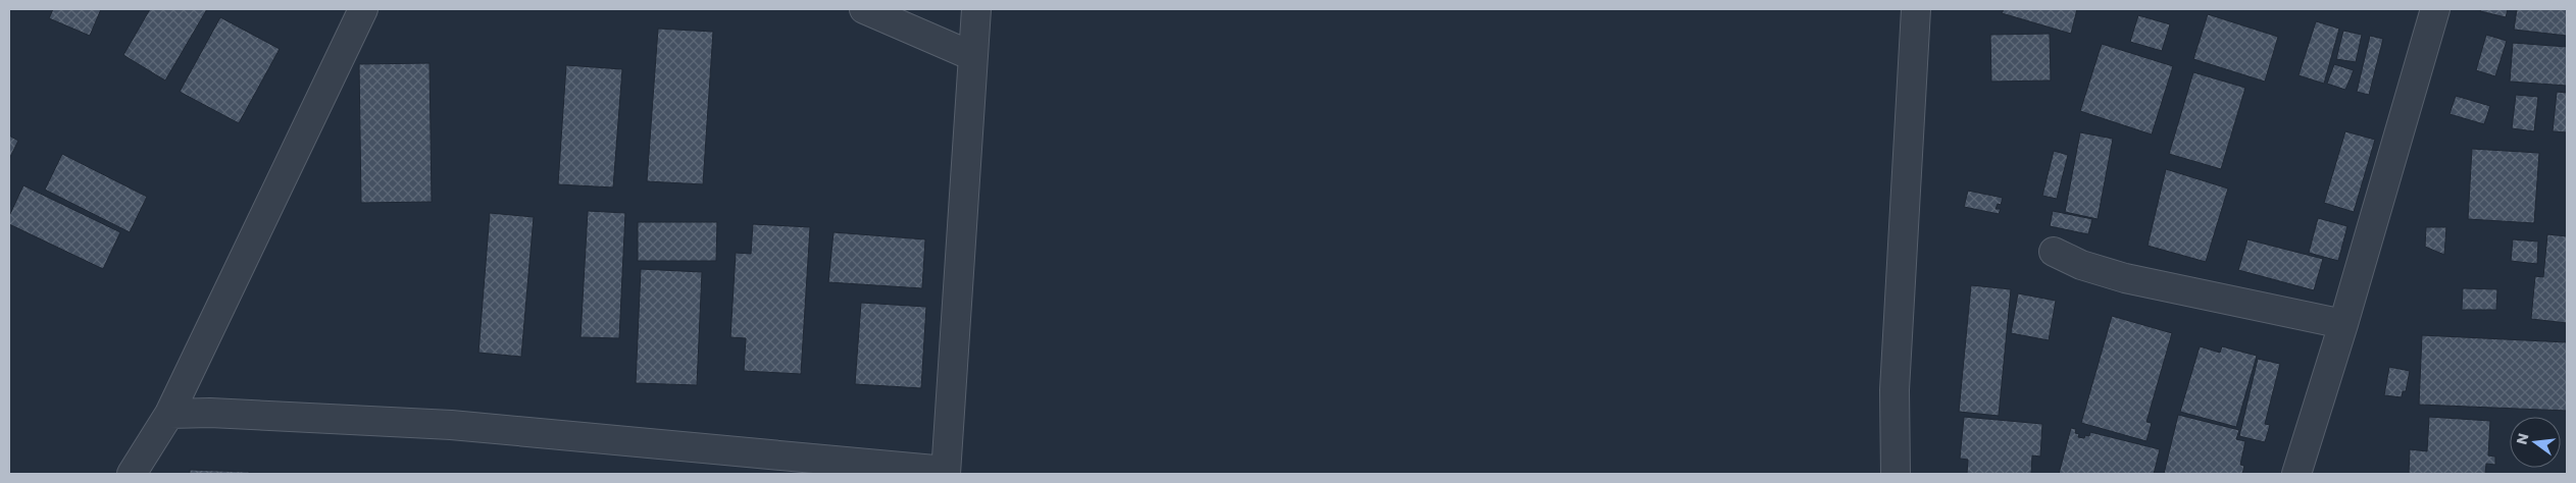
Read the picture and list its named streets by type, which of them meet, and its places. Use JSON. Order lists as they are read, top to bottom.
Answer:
{
  "north": "left"
}
